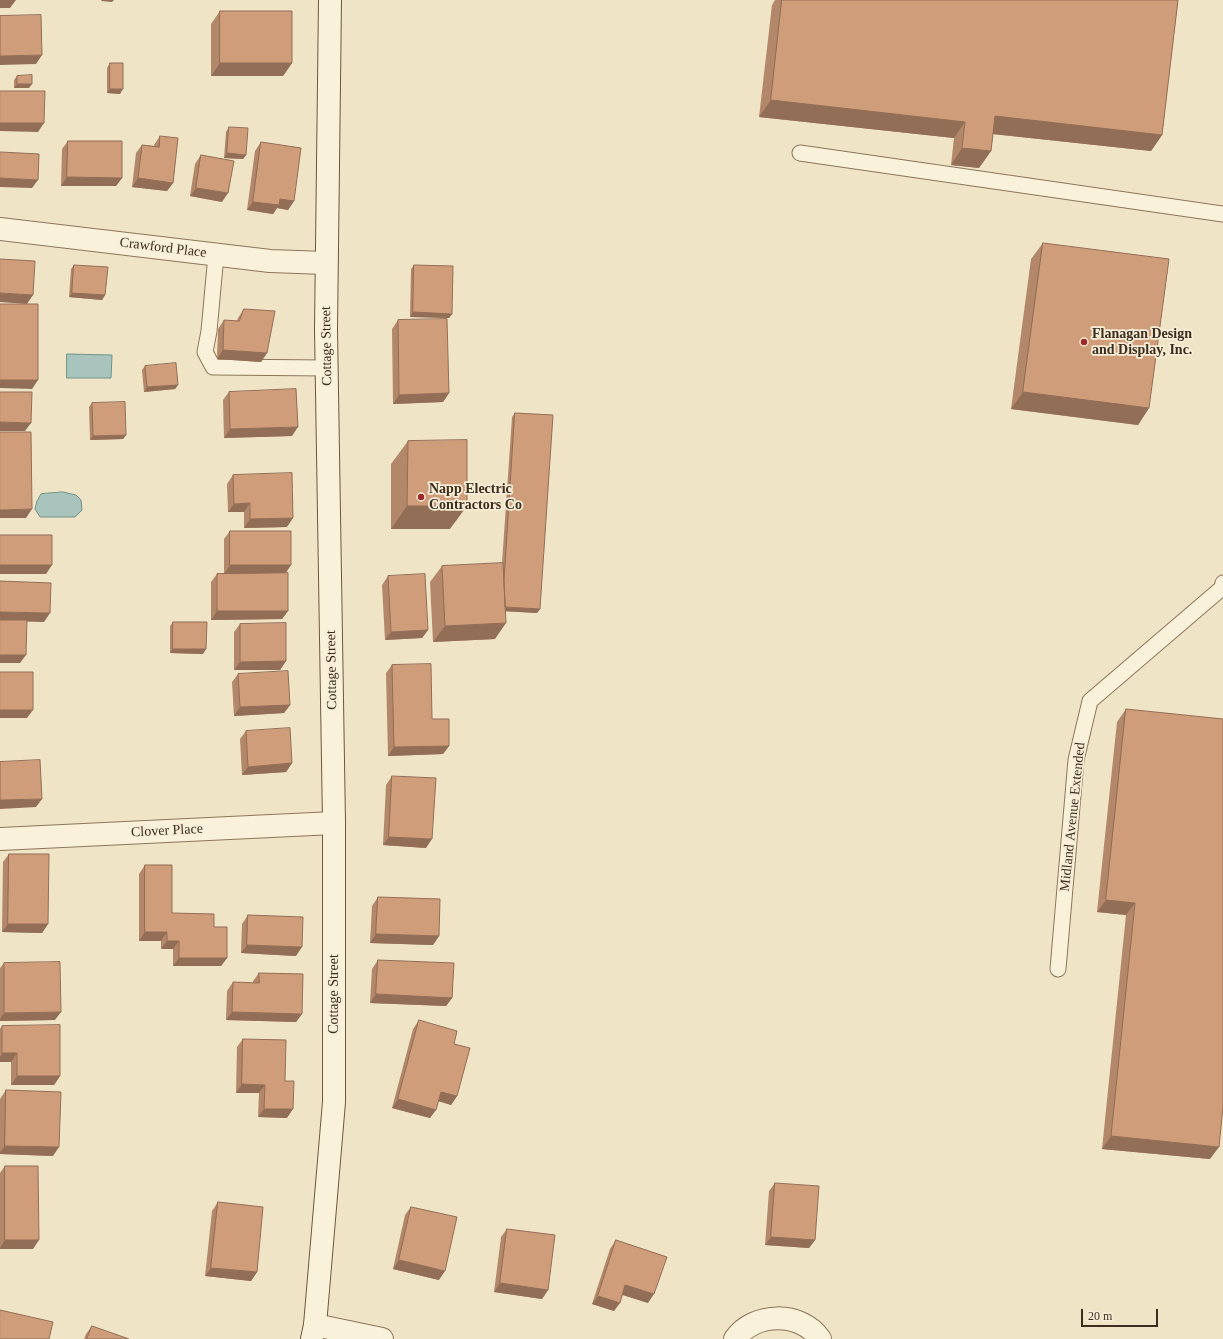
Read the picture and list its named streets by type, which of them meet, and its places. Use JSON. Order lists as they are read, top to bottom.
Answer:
{
  "streets": {
    "street": ["Crawford Place", "Cottage Street", "Clover Place"],
    "lane": ["Midland Avenue Extended"]
  },
  "crossings": [
    ["Crawford Place", "Cottage Street"],
    ["Cottage Street", "Clover Place"]
  ],
  "places": ["Flanagan Design and Display, Inc.", "Napp Electric Contractors Co"],
  "scale_bar": "20 m"
}
